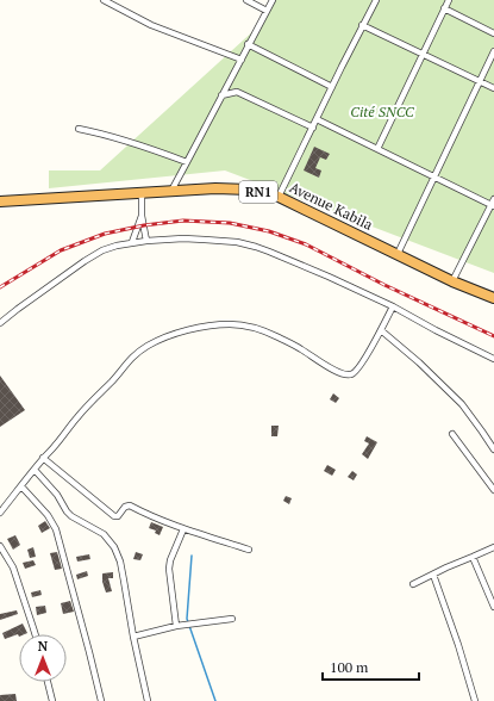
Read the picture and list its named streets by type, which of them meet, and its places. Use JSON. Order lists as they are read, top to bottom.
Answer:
{
  "streets": {
    "highway": ["RN1", "Avenue Kabila"]
  },
  "parks": ["Cité SNCC"],
  "scale_bar": "100 m",
  "north": "top"
}
